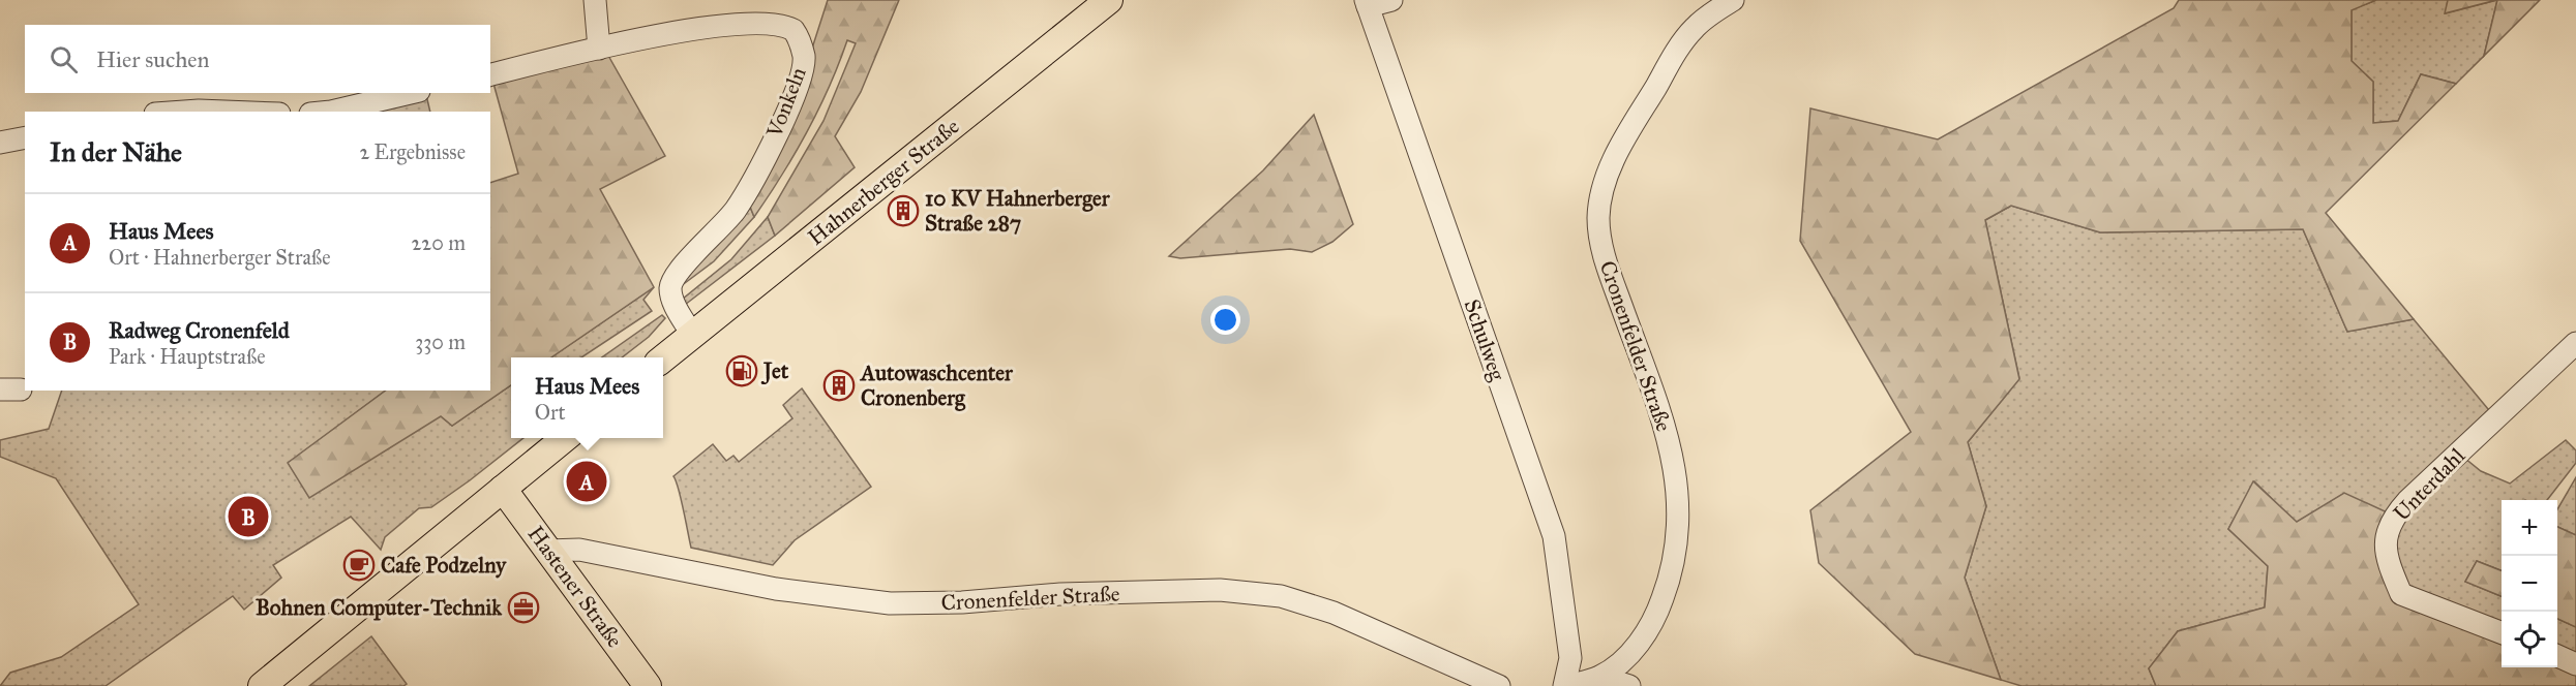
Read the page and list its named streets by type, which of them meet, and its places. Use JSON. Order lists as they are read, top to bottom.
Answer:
{
  "streets": {
    "main road": ["Hahnerberger Straße", "Hastener Straße"],
    "street": [
      "Vonkeln",
      "Schulweg",
      "Cronenfelder Straße",
      "Unterdahl"
    ]
  },
  "crossings": [
    ["Vonkeln", "Hahnerberger Straße"],
    ["Schulweg", "Cronenfelder Straße"],
    ["Cronenfelder Straße", "Hastener Straße"]
  ],
  "places": {
    "building": ["10 KV Hahnerberger Straße 287", "Autowaschcenter Cronenberg"],
    "fuel station": ["Jet"],
    "cafe": ["Cafe Podzelny"],
    "office": ["Bohnen Computer-Technik"]
  },
  "page": {
    "search": "Hier suchen",
    "heading": ["In der Nähe", "2 Ergebnisse"],
    "list": [
      {
        "mark": "A",
        "name": "Haus Mees",
        "note": "Ort · Hahnerberger Straße",
        "value": "220 m"
      },
      {
        "mark": "B",
        "name": "Radweg Cronenfeld",
        "note": "Park · Hauptstraße",
        "value": "330 m"
      }
    ],
    "popup": ["Haus Mees", "Ort"],
    "pins": ["A", "B"],
    "map_buttons": ["+", "−"]
  }
}
